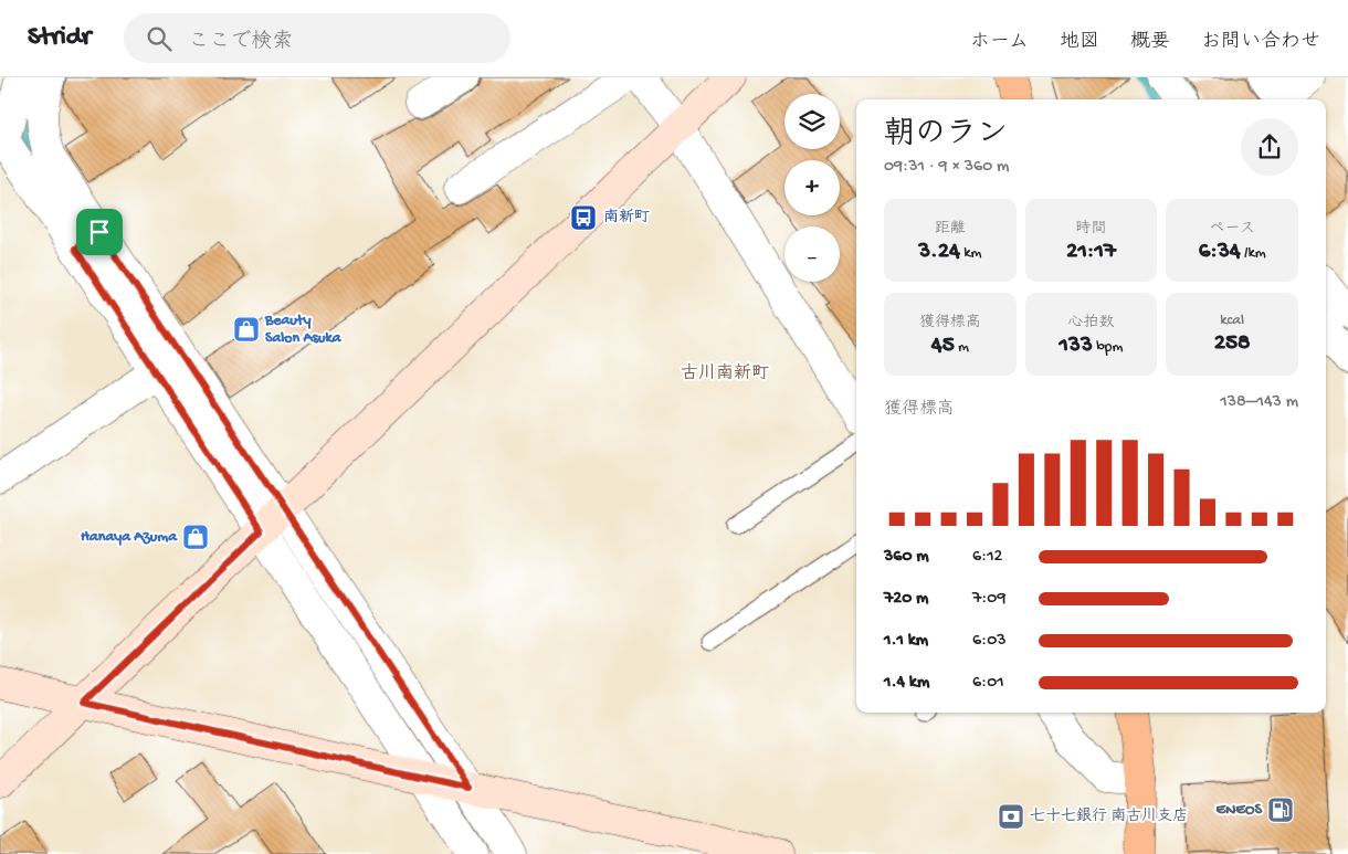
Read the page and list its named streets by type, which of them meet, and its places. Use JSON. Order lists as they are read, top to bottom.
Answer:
{
  "districts": ["古川南新町"],
  "places": {
    "bus stop": ["南新町"],
    "shop": ["Beauty Salon Asuka", "Hanaya Azuma"],
    "fuel station": ["ENEOS"],
    "bank": ["七十七銀行 南古川支店"]
  },
  "page": {
    "header": "Stridr",
    "search": "ここで検索",
    "nav": [
      "ホーム",
      "地図",
      "概要",
      "お問い合わせ"
    ],
    "map_buttons": ["+", "−"],
    "heading": ["朝のラン", "09:31 · 9 × 360 m"],
    "stats": [
      ["距離", "3.24 km"],
      ["時間", "21:17"],
      ["ペース", "6:34 /km"],
      ["獲得標高", "45 m"],
      ["心拍数", "133 bpm"],
      ["kcal", "258"]
    ],
    "chart": ["獲得標高", "138–143 m"],
    "list": [
      {
        "name": "360 m",
        "note": "6:12"
      },
      {
        "name": "720 m",
        "note": "7:09"
      },
      {
        "name": "1.1 km",
        "note": "6:03"
      },
      {
        "name": "1.4 km",
        "note": "6:01"
      }
    ]
  }
}
